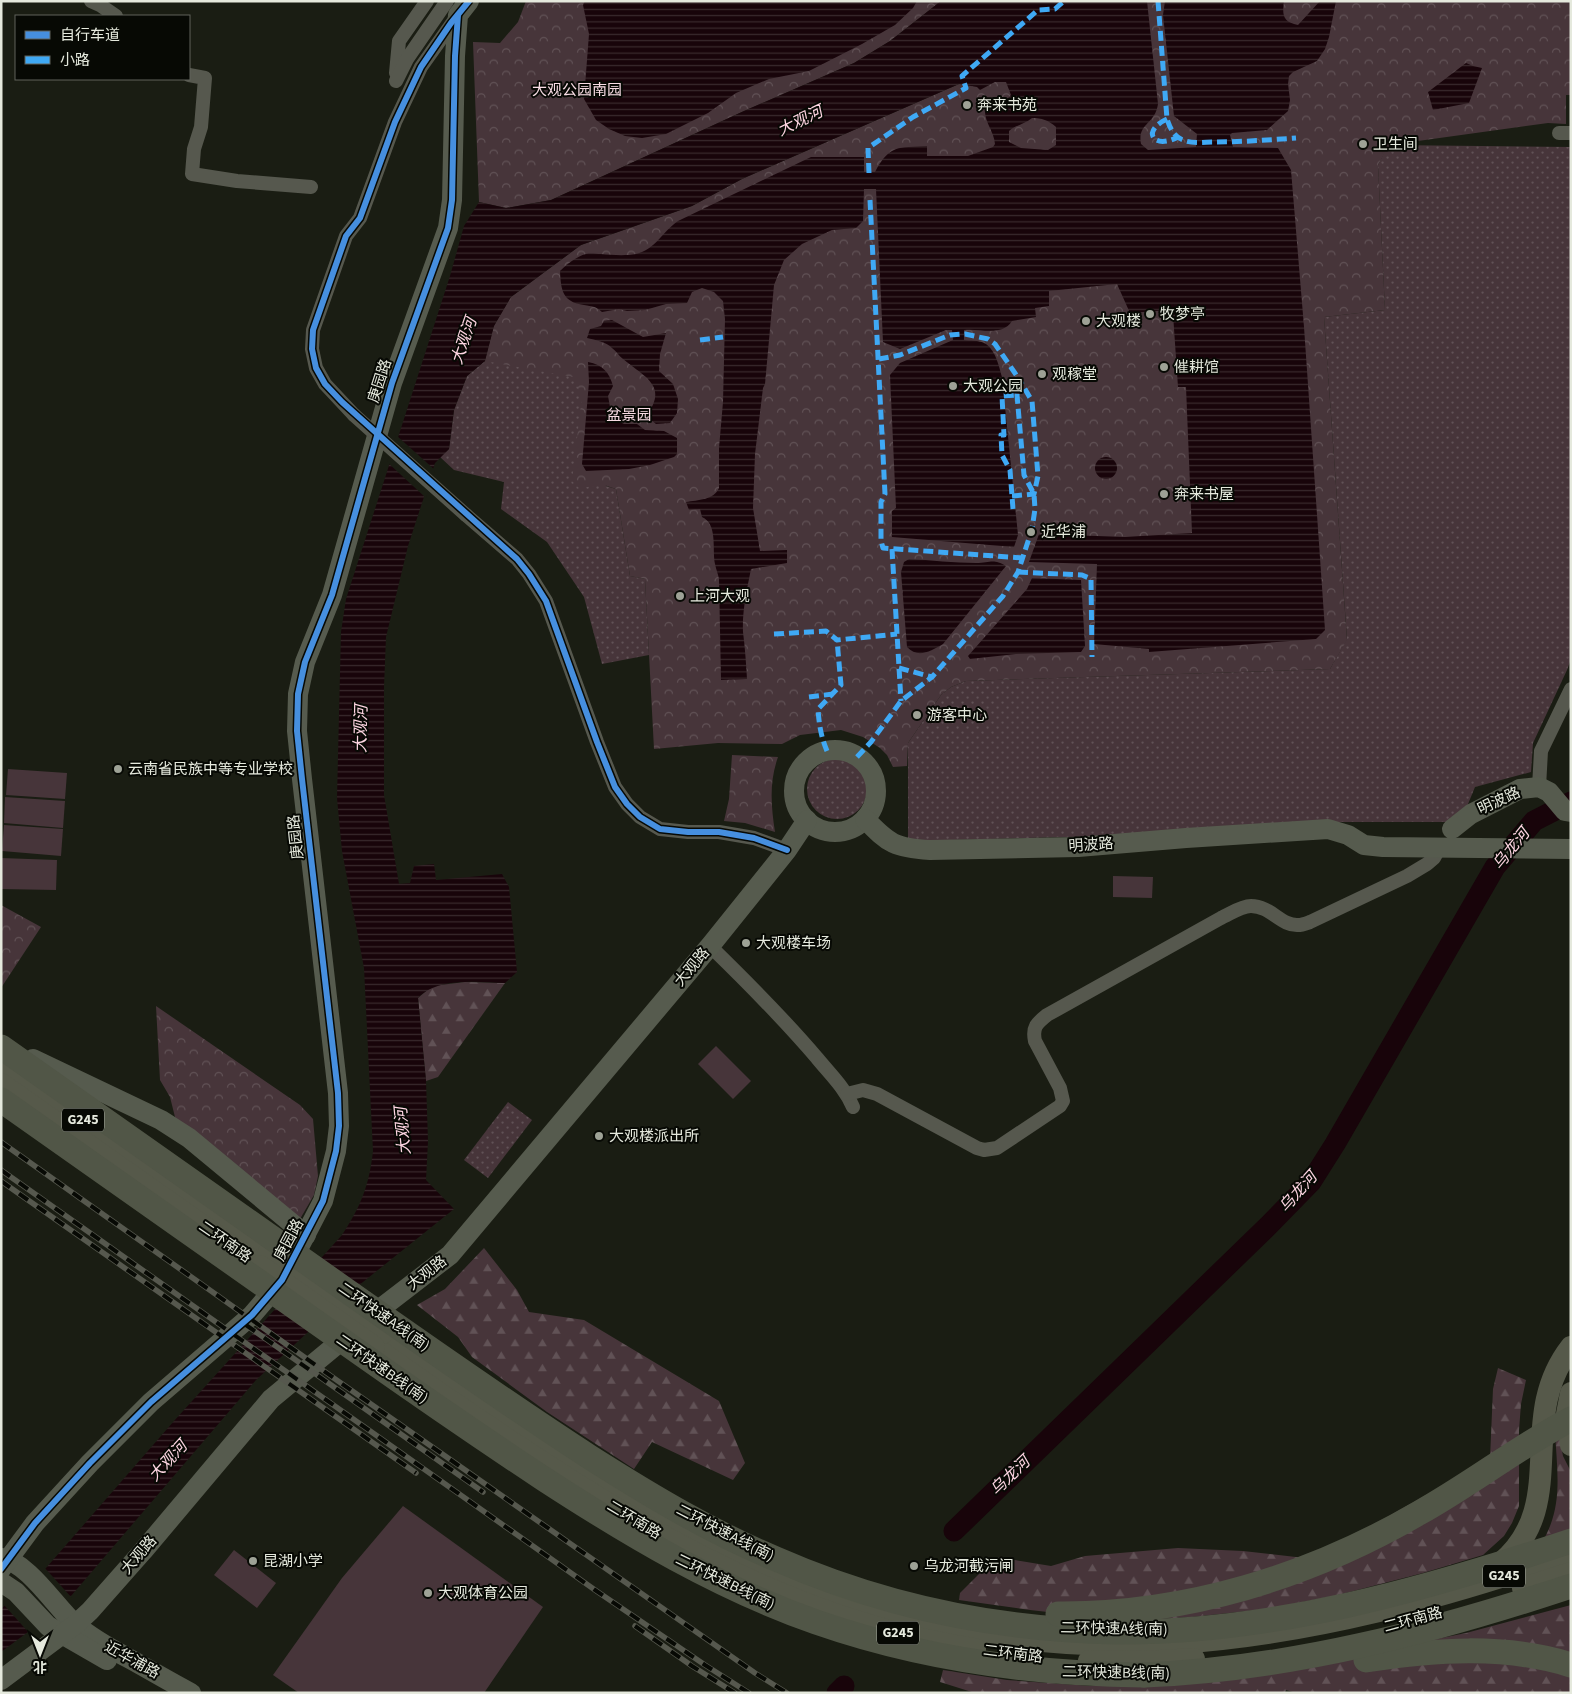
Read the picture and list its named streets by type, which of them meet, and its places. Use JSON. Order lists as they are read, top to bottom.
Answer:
{
  "streets": {
    "highway": ["二环快速A线(南)", "二环快速B线(南)"],
    "main road": ["G245", "二环南路"],
    "street": [
      "庚园路",
      "明波路",
      "大观路",
      "近华浦路"
    ]
  },
  "crossings": [
    ["明波路", "大观路"],
    ["大观路", "近华浦路"],
    ["G245", "二环南路"]
  ],
  "water": ["大观河", "乌龙河"],
  "parks": ["大观公园南园", "盆景园"],
  "places": [
    "奔来书苑",
    "卫生间",
    "牧梦亭",
    "大观楼",
    "催耕馆",
    "观稼堂",
    "大观公园",
    "奔来书屋",
    "近华浦",
    "上河大观",
    "游客中心",
    "云南省民族中等专业学校",
    "大观楼车场",
    "大观楼派出所",
    "昆湖小学",
    "乌龙河截污闸",
    "大观体育公园"
  ],
  "legend": ["自行车道", "小路"],
  "north": "bottom"
}
